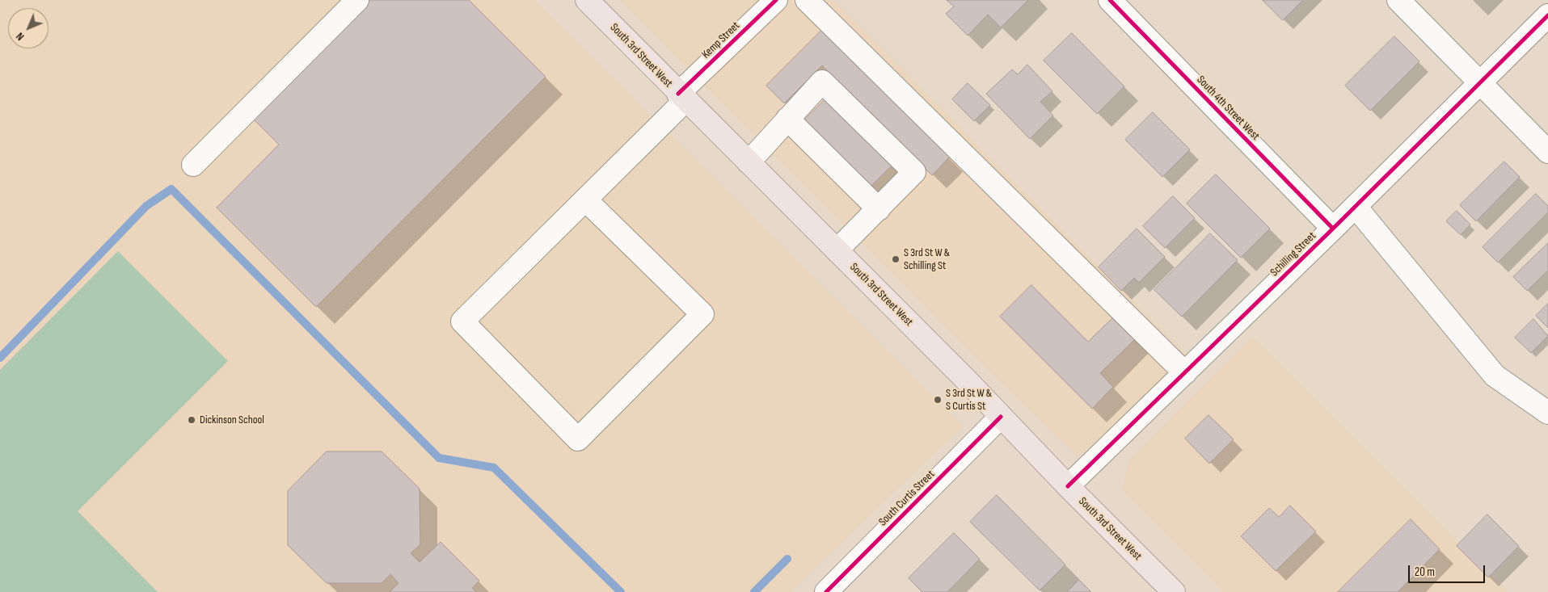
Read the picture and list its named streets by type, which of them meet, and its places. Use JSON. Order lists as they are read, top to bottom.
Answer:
{
  "streets": {
    "main road": ["South 3rd Street West"],
    "street": [
      "Kemp Street",
      "South 4th Street West",
      "Schilling Street",
      "South Curtis Street"
    ]
  },
  "crossings": [
    ["Kemp Street", "South 3rd Street West"],
    ["South 3rd Street West", "Schilling Street"],
    ["South 3rd Street West", "South Curtis Street"],
    ["South 4th Street West", "Schilling Street"]
  ],
  "places": ["S 3rd St W & Schilling St", "S 3rd St W & S Curtis St", "Dickinson School"],
  "scale_bar": "20 m",
  "north": "bottom left"
}
